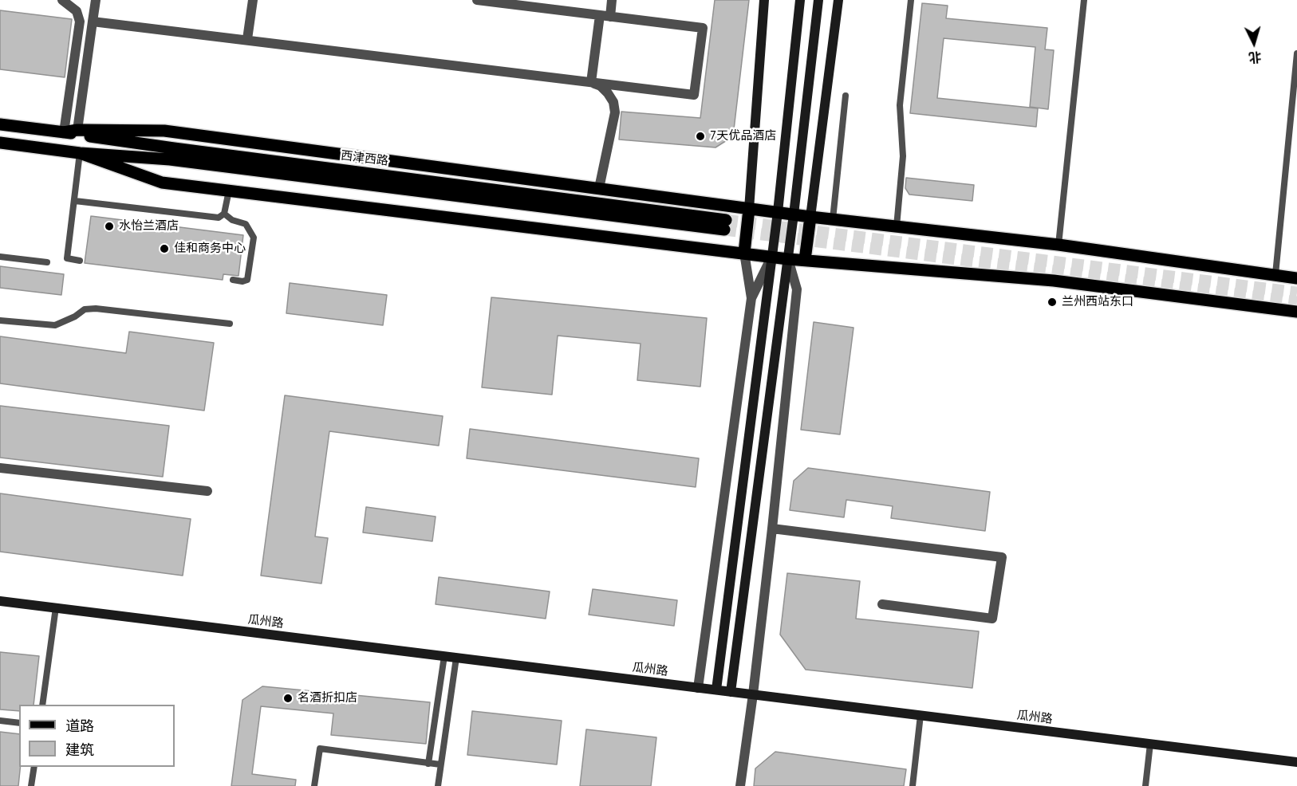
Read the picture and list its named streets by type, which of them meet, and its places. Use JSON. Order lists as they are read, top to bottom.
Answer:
{
  "streets": {
    "main road": ["西津西路"],
    "street": ["瓜州路"]
  },
  "places": [
    "7天优品酒店",
    "水怡兰酒店",
    "佳和商务中心",
    "兰州西站东口",
    "名酒折扣店"
  ],
  "legend": ["道路", "建筑"],
  "north": "bottom"
}
